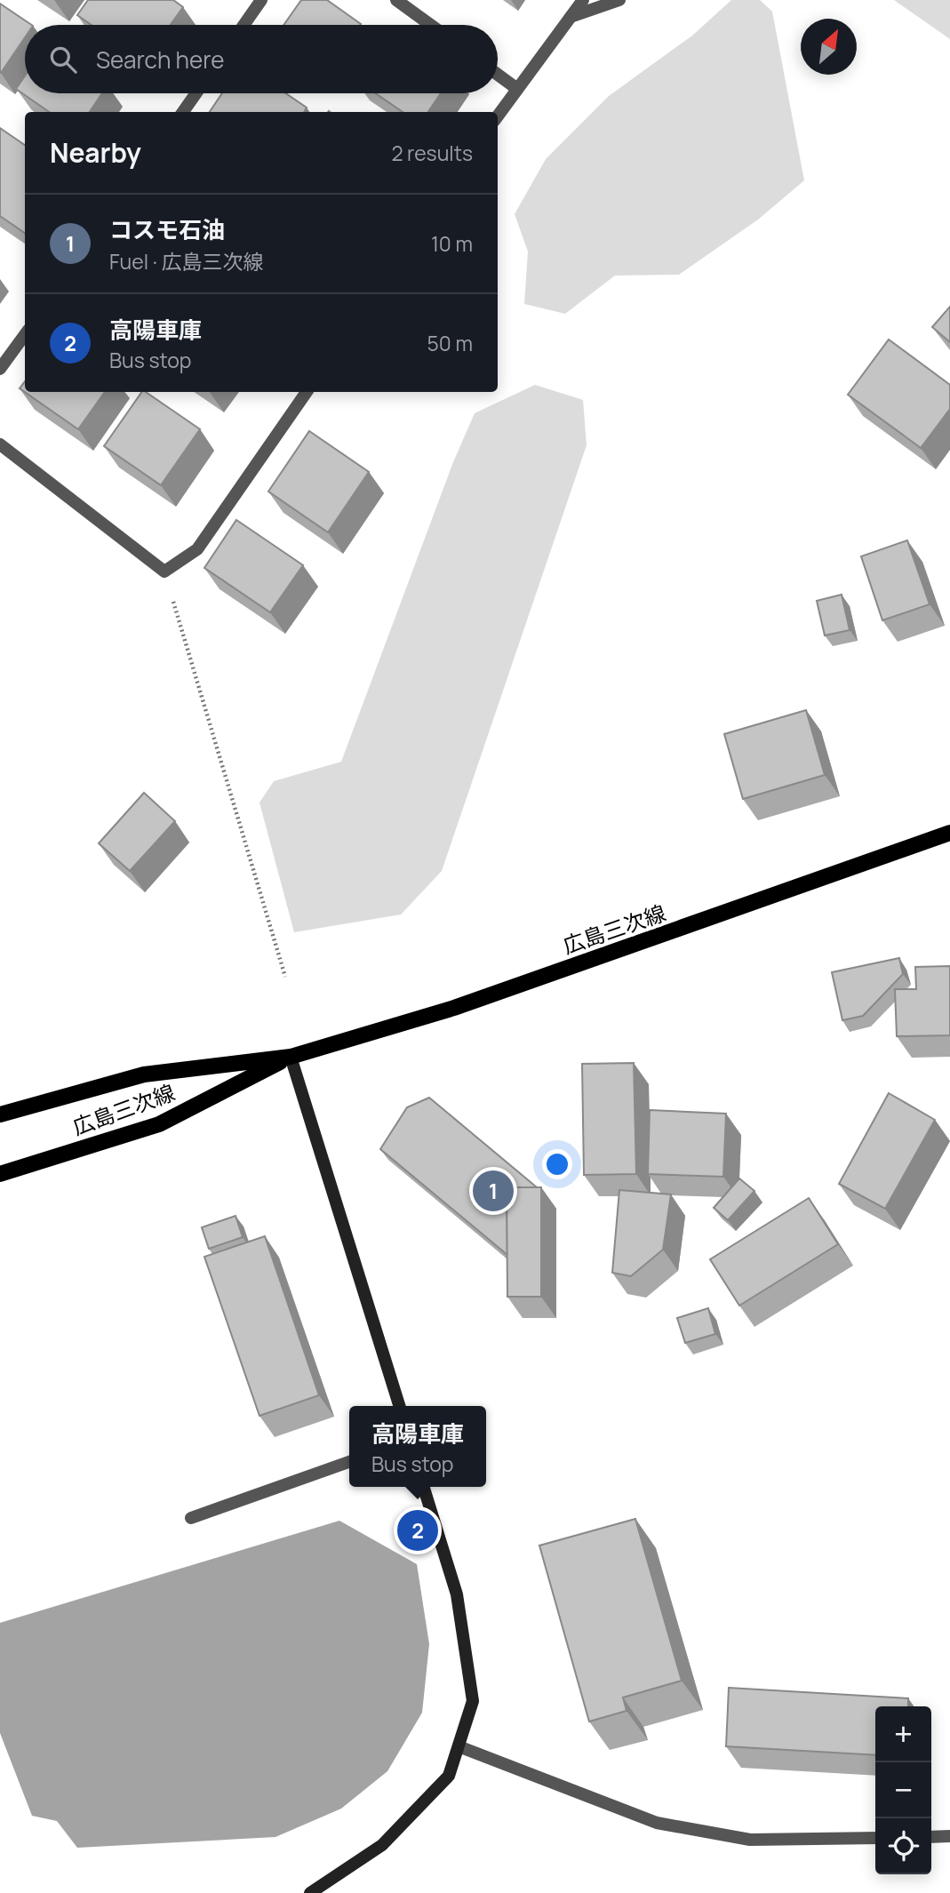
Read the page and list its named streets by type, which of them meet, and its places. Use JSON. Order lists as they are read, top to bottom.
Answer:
{
  "streets": {
    "main road": ["広島三次線"]
  },
  "north": "top right",
  "page": {
    "search": "Search here",
    "heading": ["Nearby", "2 results"],
    "list": [
      {
        "mark": "1",
        "name": "コスモ石油",
        "note": "Fuel · 広島三次線",
        "value": "10 m"
      },
      {
        "mark": "2",
        "name": "高陽車庫",
        "note": "Bus stop",
        "value": "50 m"
      }
    ],
    "pins": ["1", "2"],
    "popup": ["高陽車庫", "Bus stop"],
    "map_buttons": ["+", "−"]
  }
}
